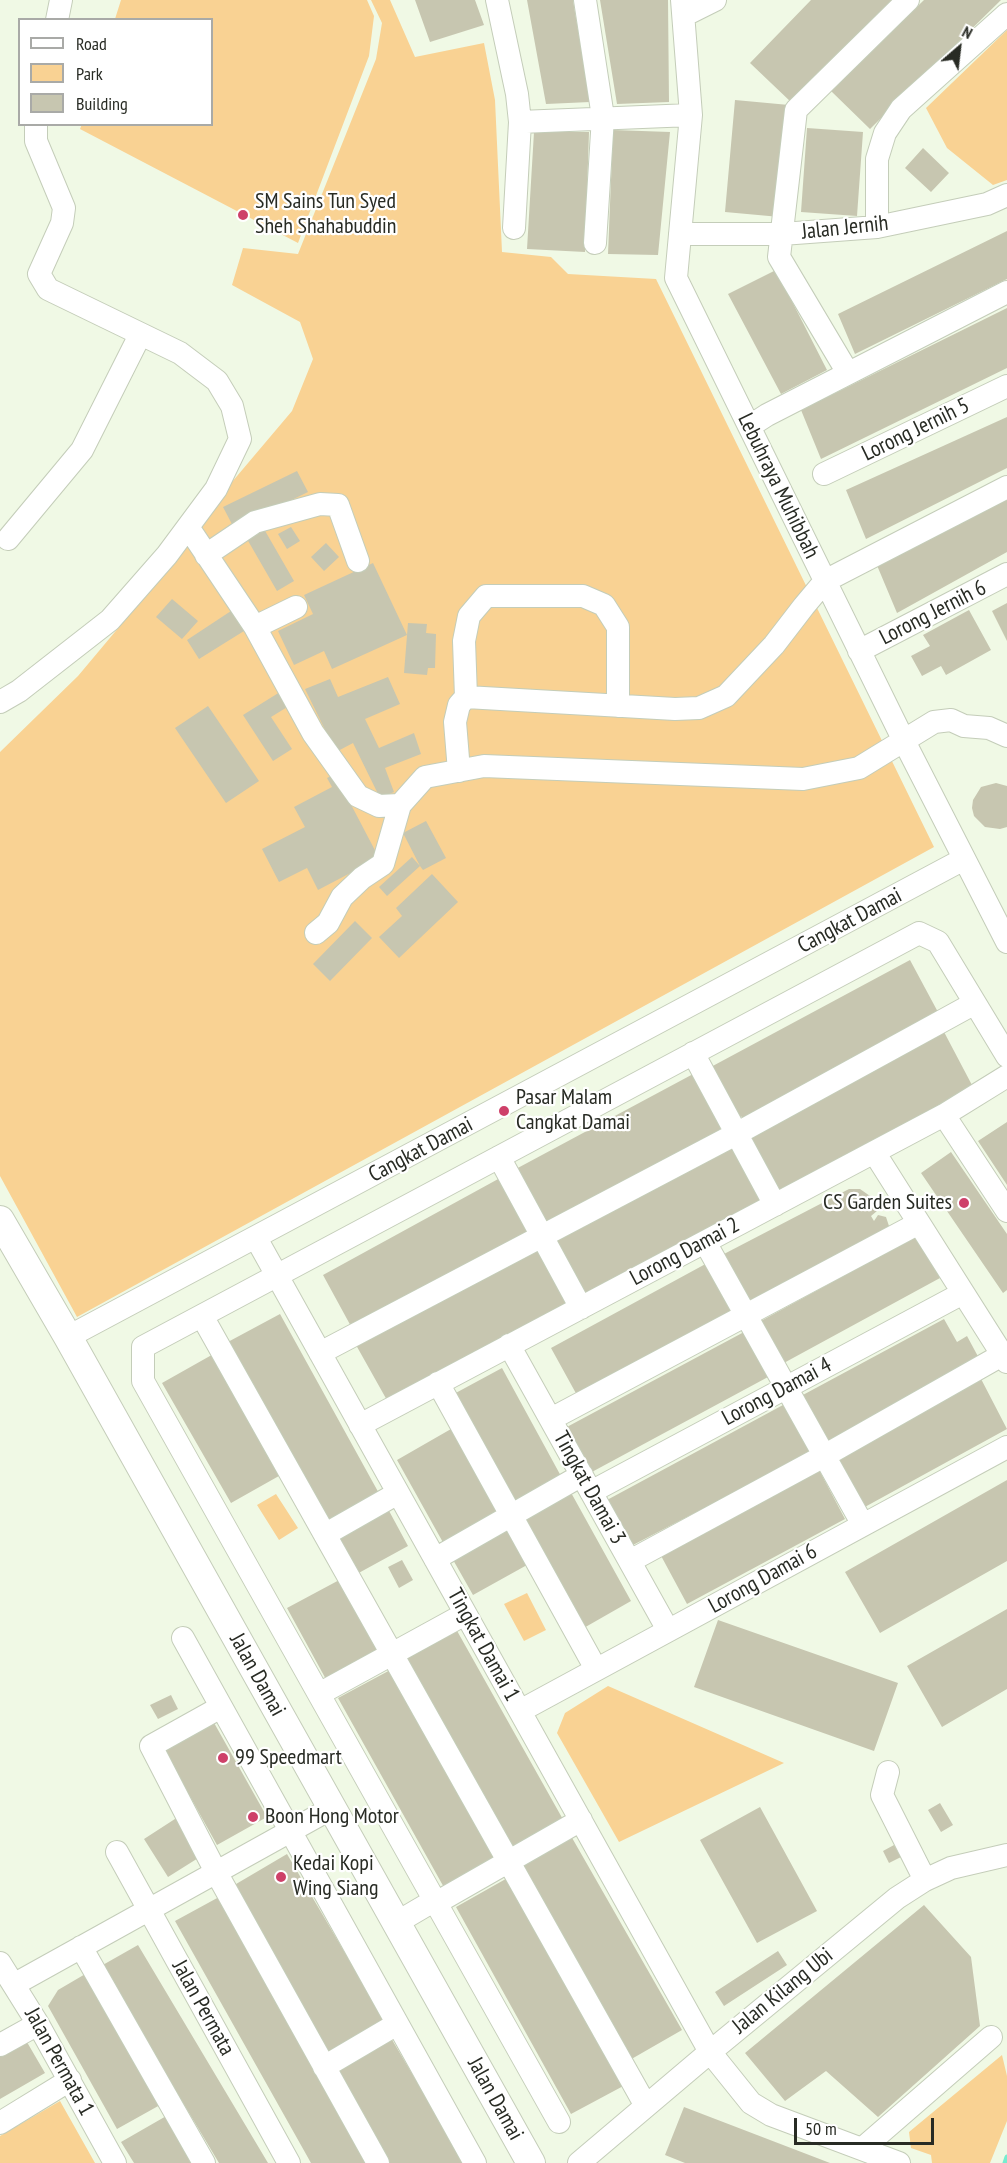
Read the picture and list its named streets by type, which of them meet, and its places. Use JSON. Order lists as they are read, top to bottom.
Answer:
{
  "streets": {
    "main road": ["Jalan Damai"],
    "street": [
      "Jalan Jernih",
      "Lorong Jernih 5",
      "Lebuhraya Muhibbah",
      "Lorong Jernih 6",
      "Cangkat Damai",
      "Lorong Damai 2",
      "Lorong Damai 4",
      "Tingkat Damai 3",
      "Lorong Damai 6",
      "Tingkat Damai 1",
      "Jalan Kilang Ubi",
      "Jalan Permata",
      "Jalan Permata 1"
    ]
  },
  "crossings": [
    ["Jalan Jernih", "Lebuhraya Muhibbah"],
    ["Lebuhraya Muhibbah", "Lorong Jernih 6"],
    ["Lebuhraya Muhibbah", "Cangkat Damai"],
    ["Cangkat Damai", "Tingkat Damai 1"],
    ["Cangkat Damai", "Jalan Damai"],
    ["Lorong Damai 2", "Tingkat Damai 3"],
    ["Lorong Damai 2", "Tingkat Damai 1"],
    ["Lorong Damai 4", "Tingkat Damai 3"],
    ["Lorong Damai 4", "Tingkat Damai 1"],
    ["Tingkat Damai 3", "Lorong Damai 6"],
    ["Lorong Damai 6", "Tingkat Damai 1"],
    ["Tingkat Damai 1", "Jalan Kilang Ubi"]
  ],
  "places": [
    "SM Sains Tun Syed Sheh Shahabuddin",
    "Pasar Malam Cangkat Damai",
    "CS Garden Suites",
    "99 Speedmart",
    "Boon Hong Motor",
    "Kedai Kopi Wing Siang"
  ],
  "legend": ["Road", "Park", "Building"],
  "scale_bar": "50 m",
  "north": "top right"
}
